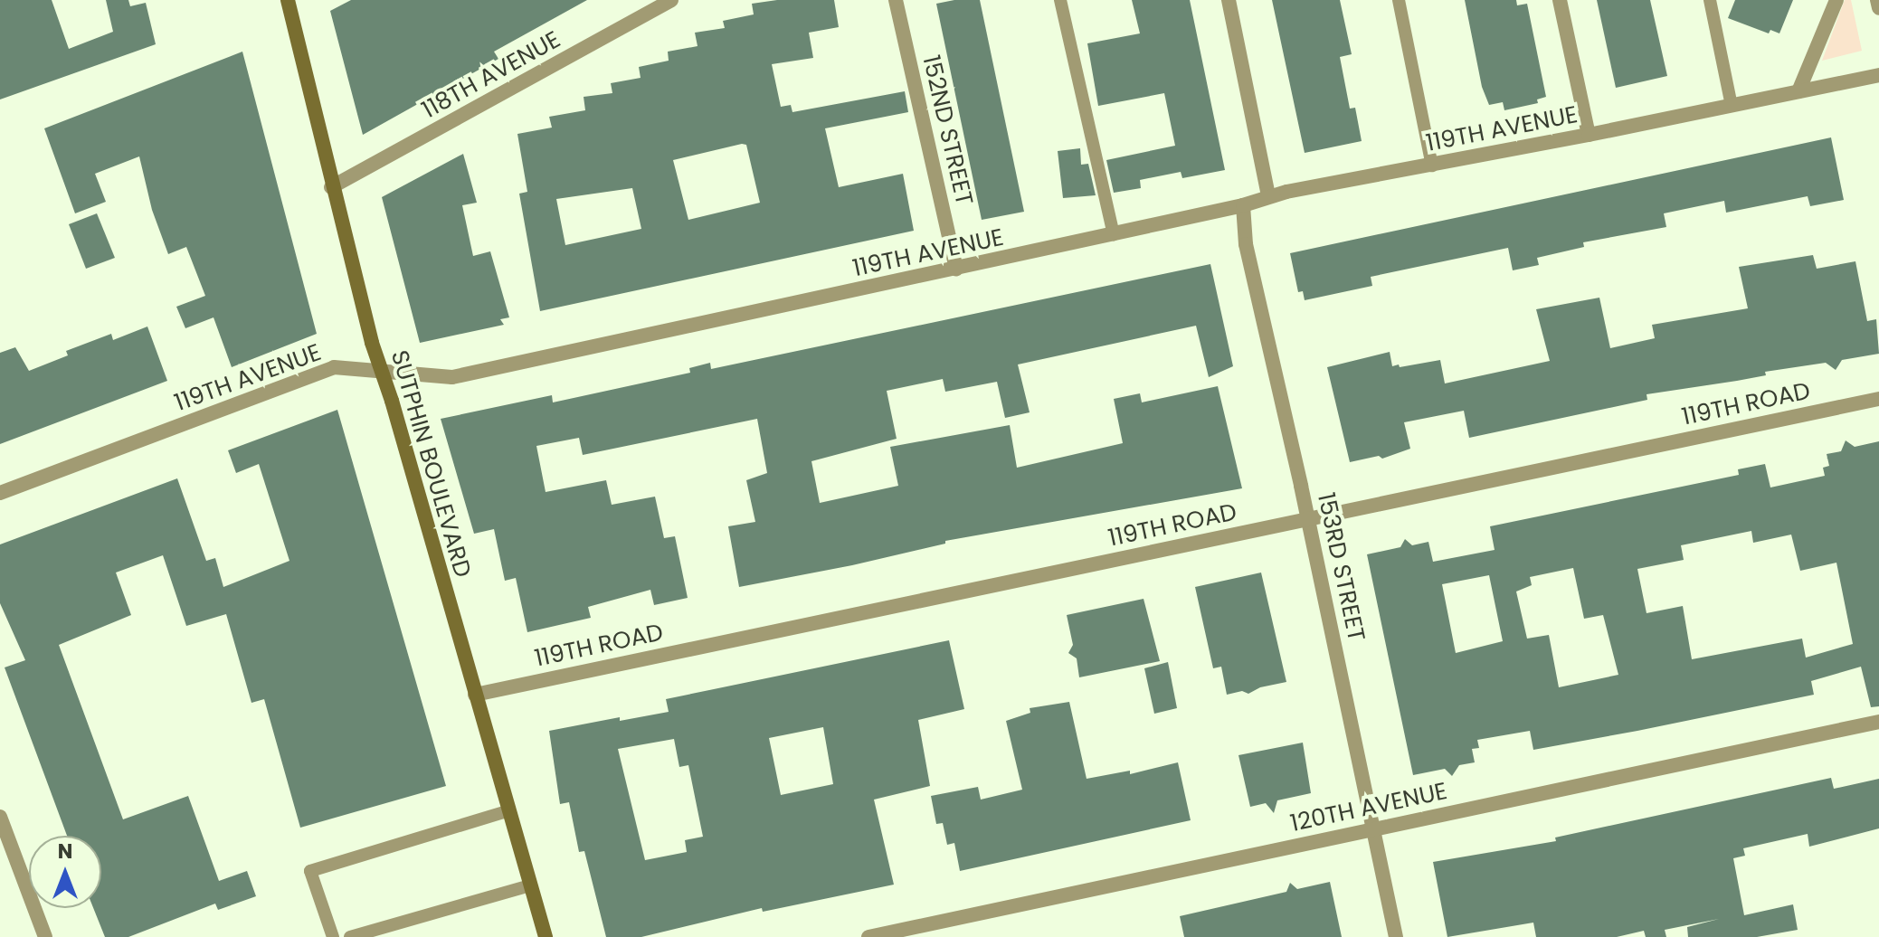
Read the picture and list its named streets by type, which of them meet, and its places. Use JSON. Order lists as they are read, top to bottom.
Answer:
{
  "streets": {
    "main road": ["SUTPHIN BOULEVARD"],
    "street": [
      "118TH AVENUE",
      "119TH AVENUE",
      "152ND STREET",
      "119TH ROAD",
      "153RD STREET",
      "120TH AVENUE"
    ]
  },
  "crossings": [
    ["118TH AVENUE", "SUTPHIN BOULEVARD"],
    ["119TH AVENUE", "152ND STREET"],
    ["119TH AVENUE", "SUTPHIN BOULEVARD"],
    ["119TH AVENUE", "153RD STREET"],
    ["119TH ROAD", "SUTPHIN BOULEVARD"],
    ["119TH ROAD", "153RD STREET"],
    ["153RD STREET", "120TH AVENUE"]
  ],
  "north": "top"
}
